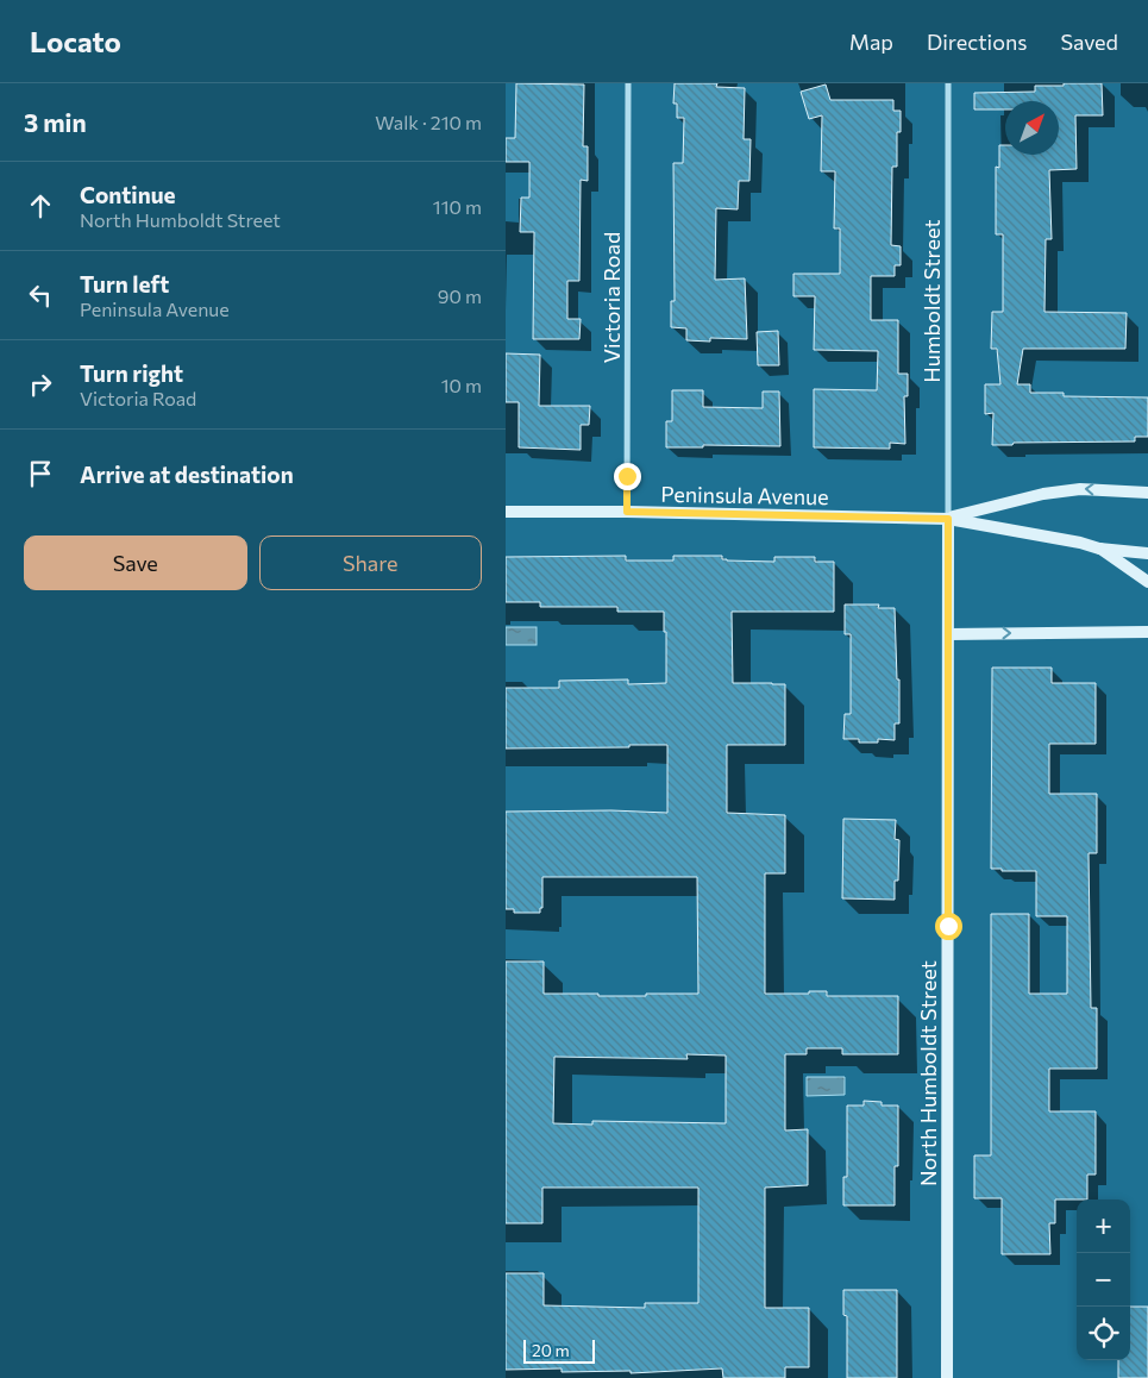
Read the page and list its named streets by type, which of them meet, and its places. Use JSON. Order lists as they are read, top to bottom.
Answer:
{
  "streets": {
    "street": [
      "Victoria Road",
      "Humboldt Street",
      "Peninsula Avenue",
      "North Humboldt Street"
    ]
  },
  "crossings": [
    ["Victoria Road", "Peninsula Avenue"],
    ["Humboldt Street", "Peninsula Avenue"],
    ["Humboldt Street", "North Humboldt Street"],
    ["Peninsula Avenue", "North Humboldt Street"]
  ],
  "scale_bar": "20 m",
  "north": "top right",
  "page": {
    "header": "Locato",
    "nav": ["Map", "Directions", "Saved"],
    "heading": ["3 min", "Walk · 210 m"],
    "list": [
      ["Continue", "North Humboldt Street", "110 m"],
      ["Turn left", "Peninsula Avenue", "90 m"],
      ["Turn right", "Victoria Road", "10 m"],
      "Arrive at destination"
    ],
    "buttons": ["Save", "Share"],
    "map_buttons": ["+", "−"],
    "scale": "20 m"
  }
}
